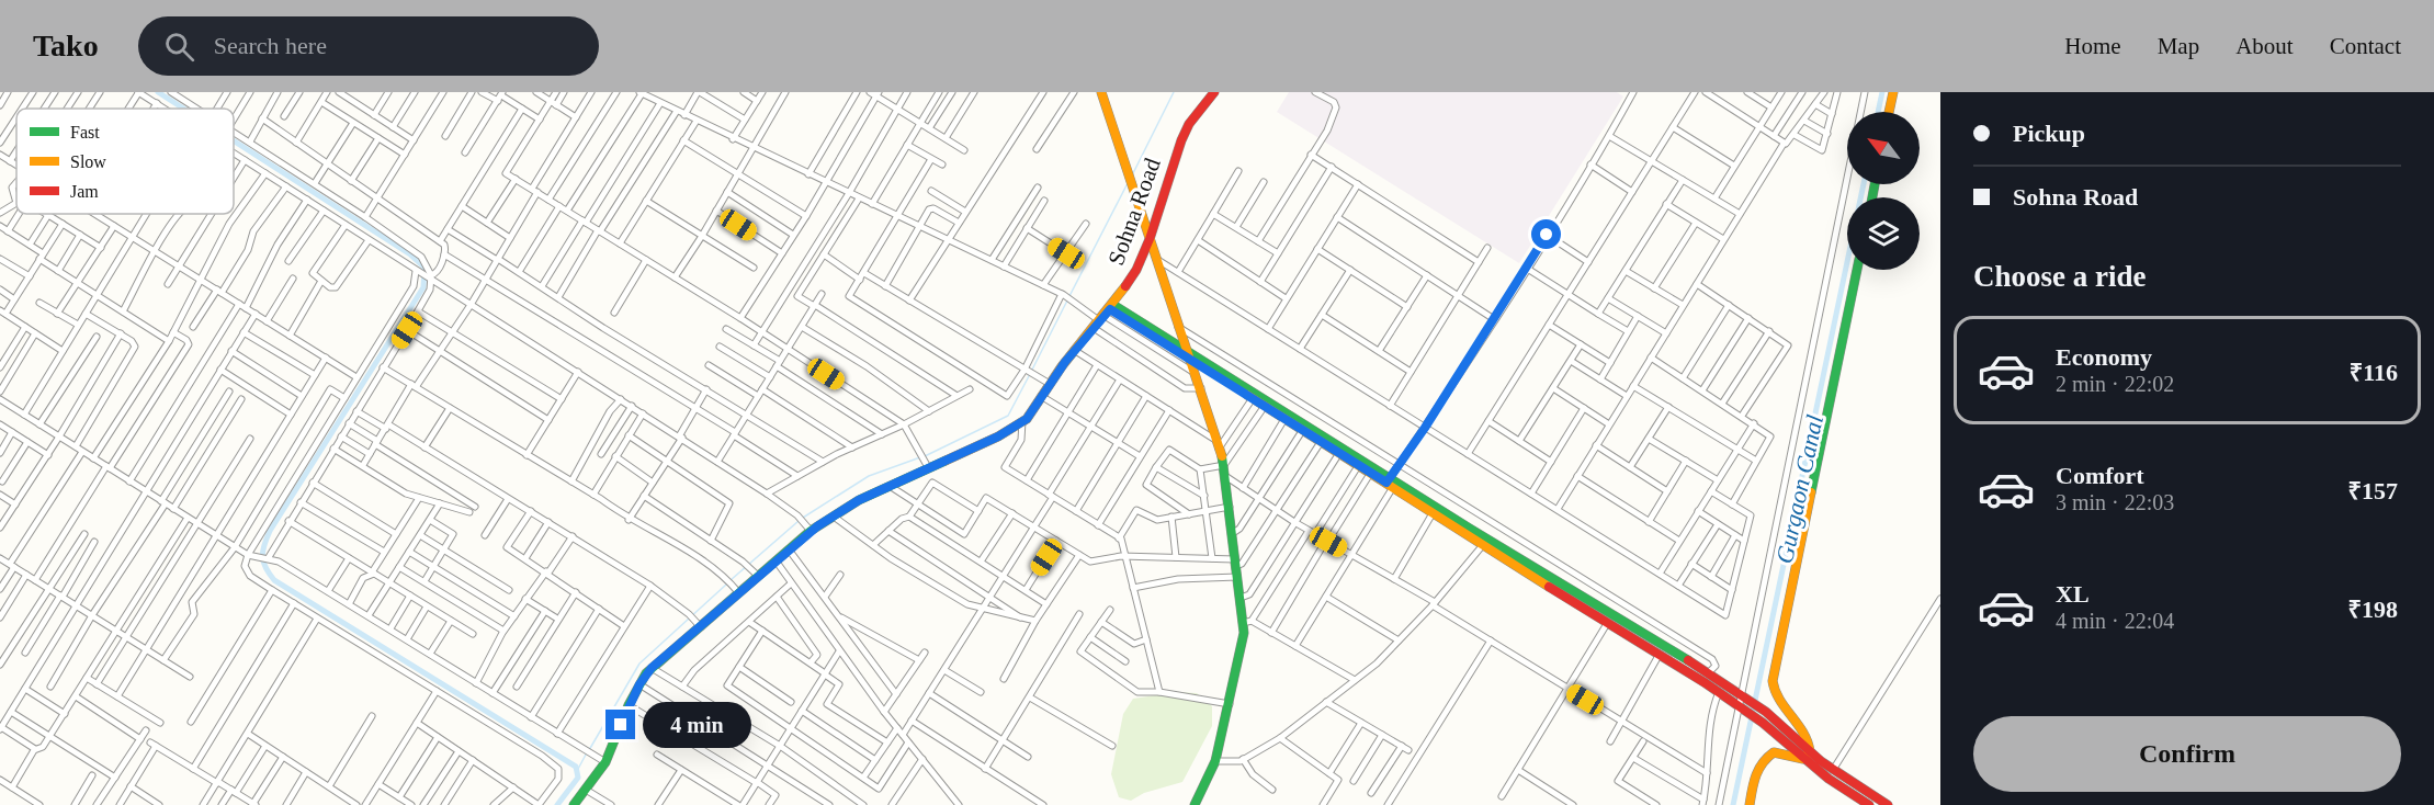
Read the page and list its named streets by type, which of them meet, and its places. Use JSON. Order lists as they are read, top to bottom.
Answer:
{
  "streets": {
    "street": ["Sohna Road"]
  },
  "water": ["Gurgaon Canal"],
  "legend": ["Fast", "Slow", "Jam"],
  "north": "top left",
  "page": {
    "header": "Tako",
    "search": "Search here",
    "nav": [
      "Home",
      "Map",
      "About",
      "Contact"
    ],
    "banner": ["Pickup", "Sohna Road"],
    "heading": "Choose a ride",
    "list": [
      {
        "name": "Economy",
        "note": "2 min · 22:02",
        "value": "₹116"
      },
      {
        "name": "Comfort",
        "note": "3 min · 22:03",
        "value": "₹157"
      },
      {
        "name": "XL",
        "note": "4 min · 22:04",
        "value": "₹198"
      }
    ],
    "bubble": "4 min",
    "buttons": "Confirm"
  }
}
